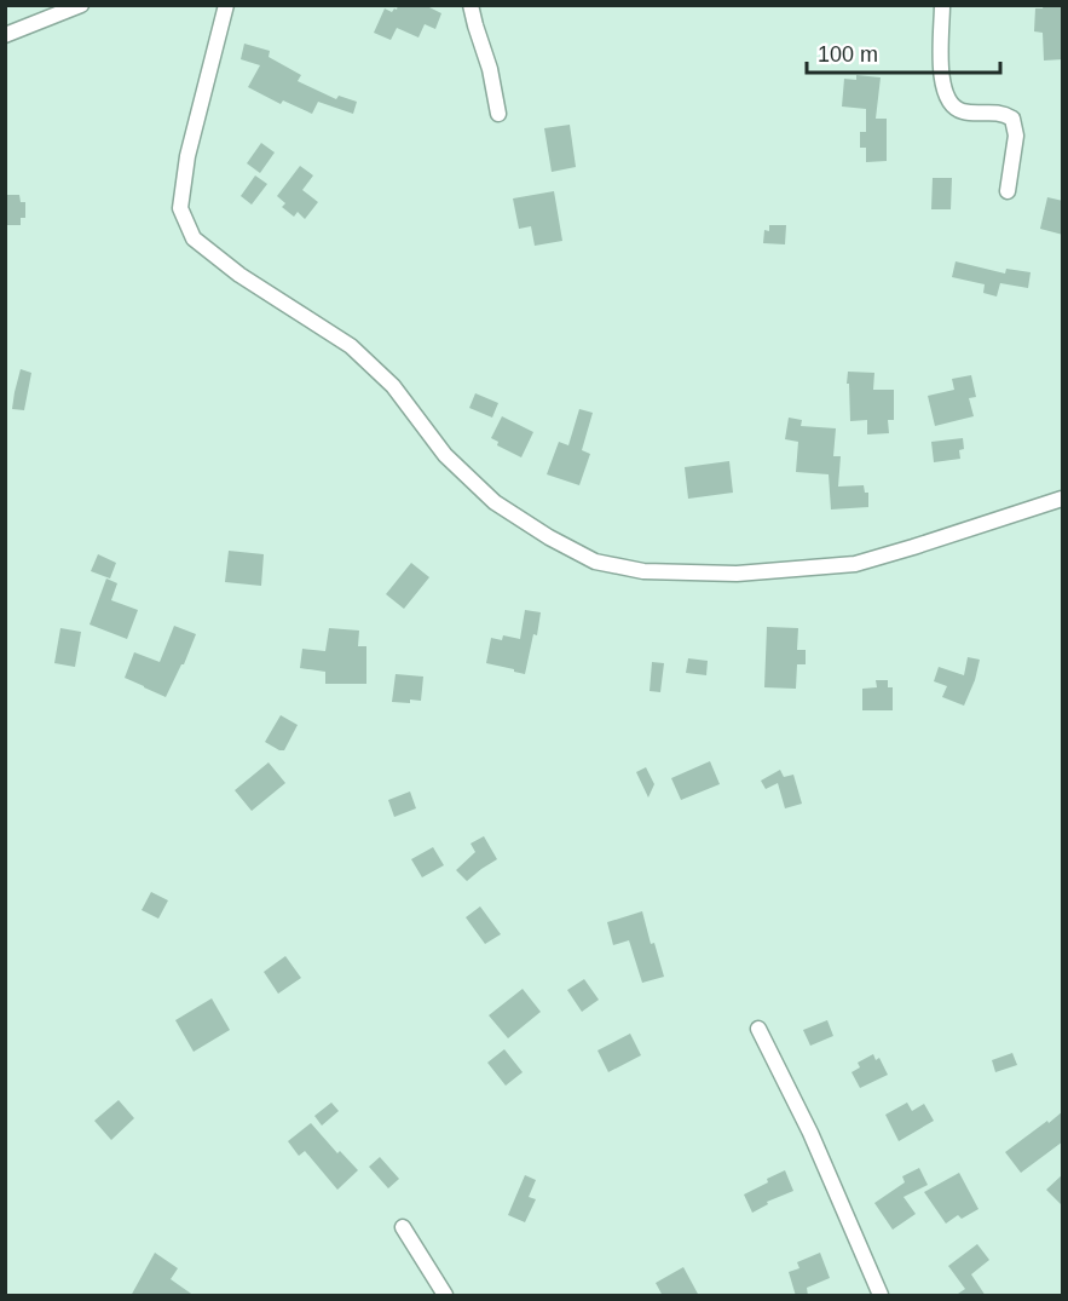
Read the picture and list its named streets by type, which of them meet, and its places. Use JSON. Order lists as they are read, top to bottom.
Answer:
{
  "scale_bar": "100 m"
}
